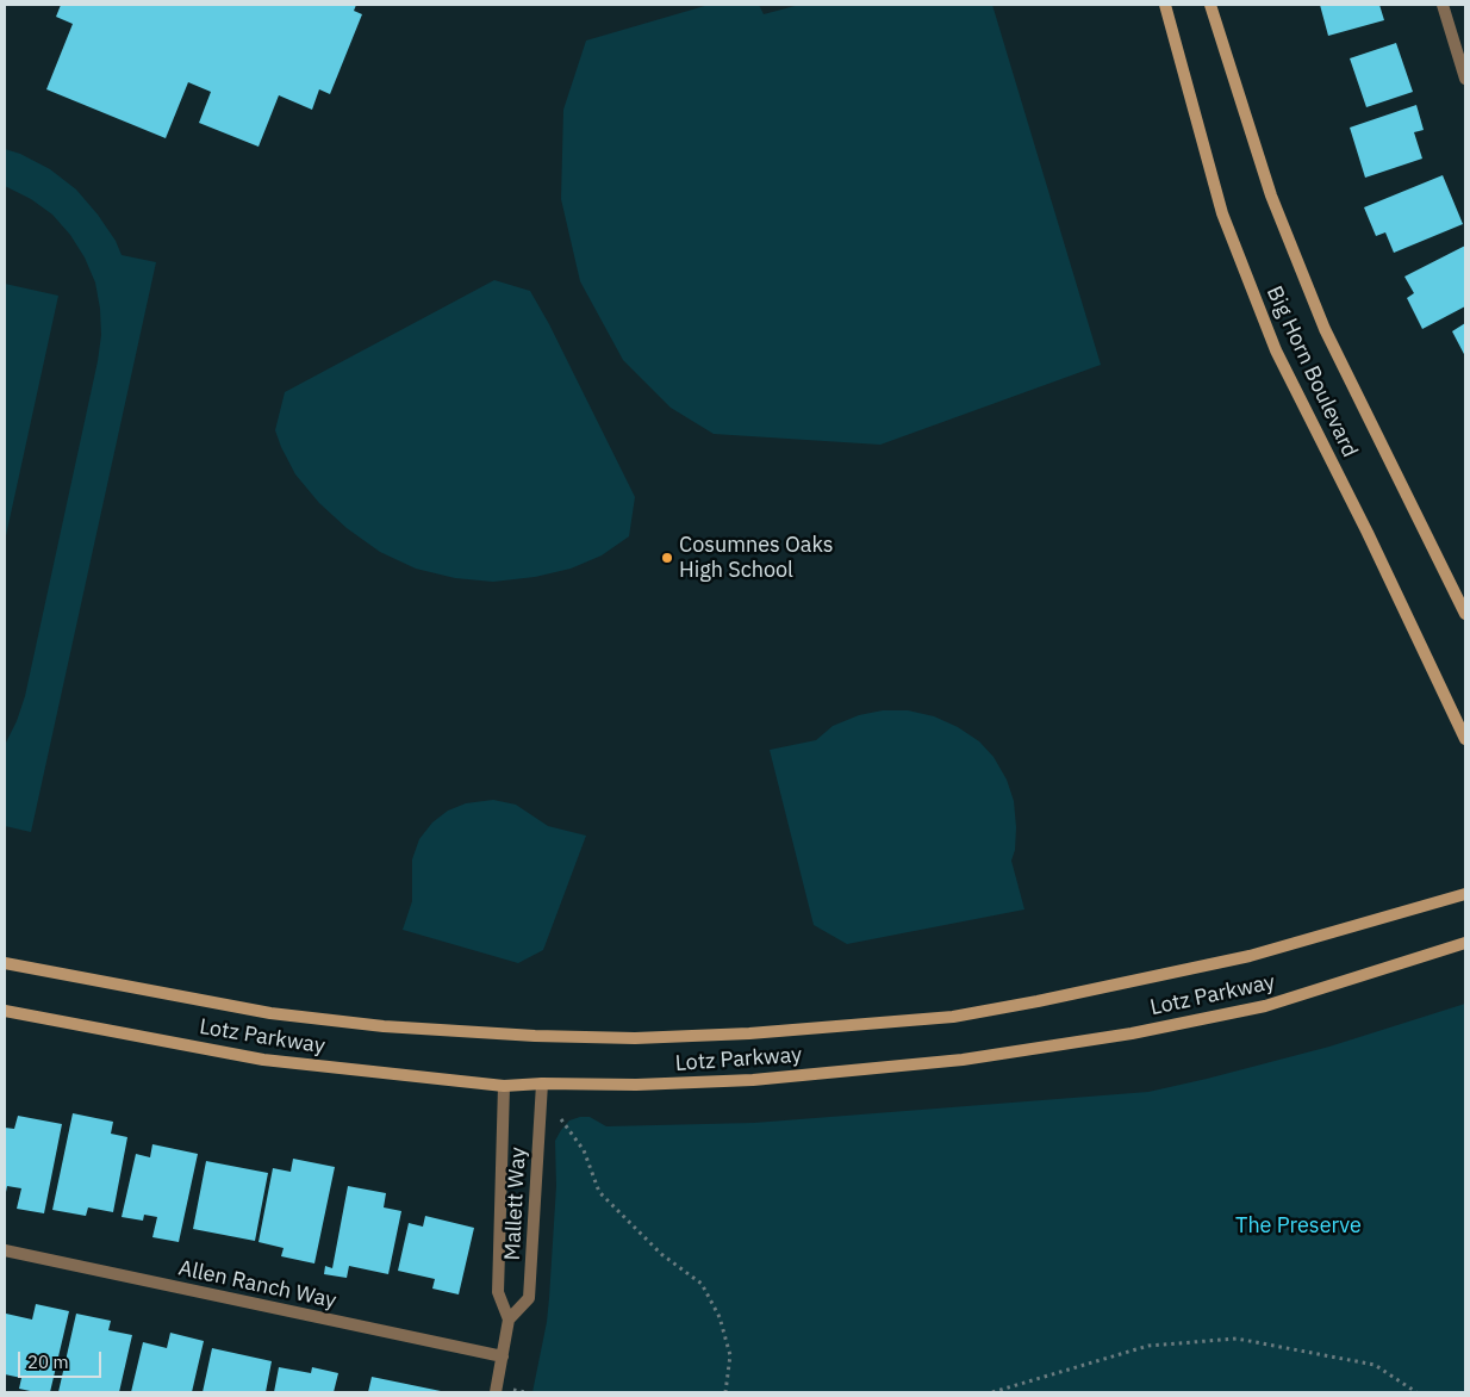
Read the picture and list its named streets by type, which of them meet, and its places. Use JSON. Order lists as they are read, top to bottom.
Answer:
{
  "streets": {
    "street": [
      "Big Horn Boulevard",
      "Lotz Parkway",
      "Mallett Way",
      "Allen Ranch Way"
    ]
  },
  "crossings": [
    ["Lotz Parkway", "Mallett Way"],
    ["Mallett Way", "Allen Ranch Way"]
  ],
  "parks": ["The Preserve"],
  "places": ["Cosumnes Oaks High School"],
  "scale_bar": "20 m"
}
